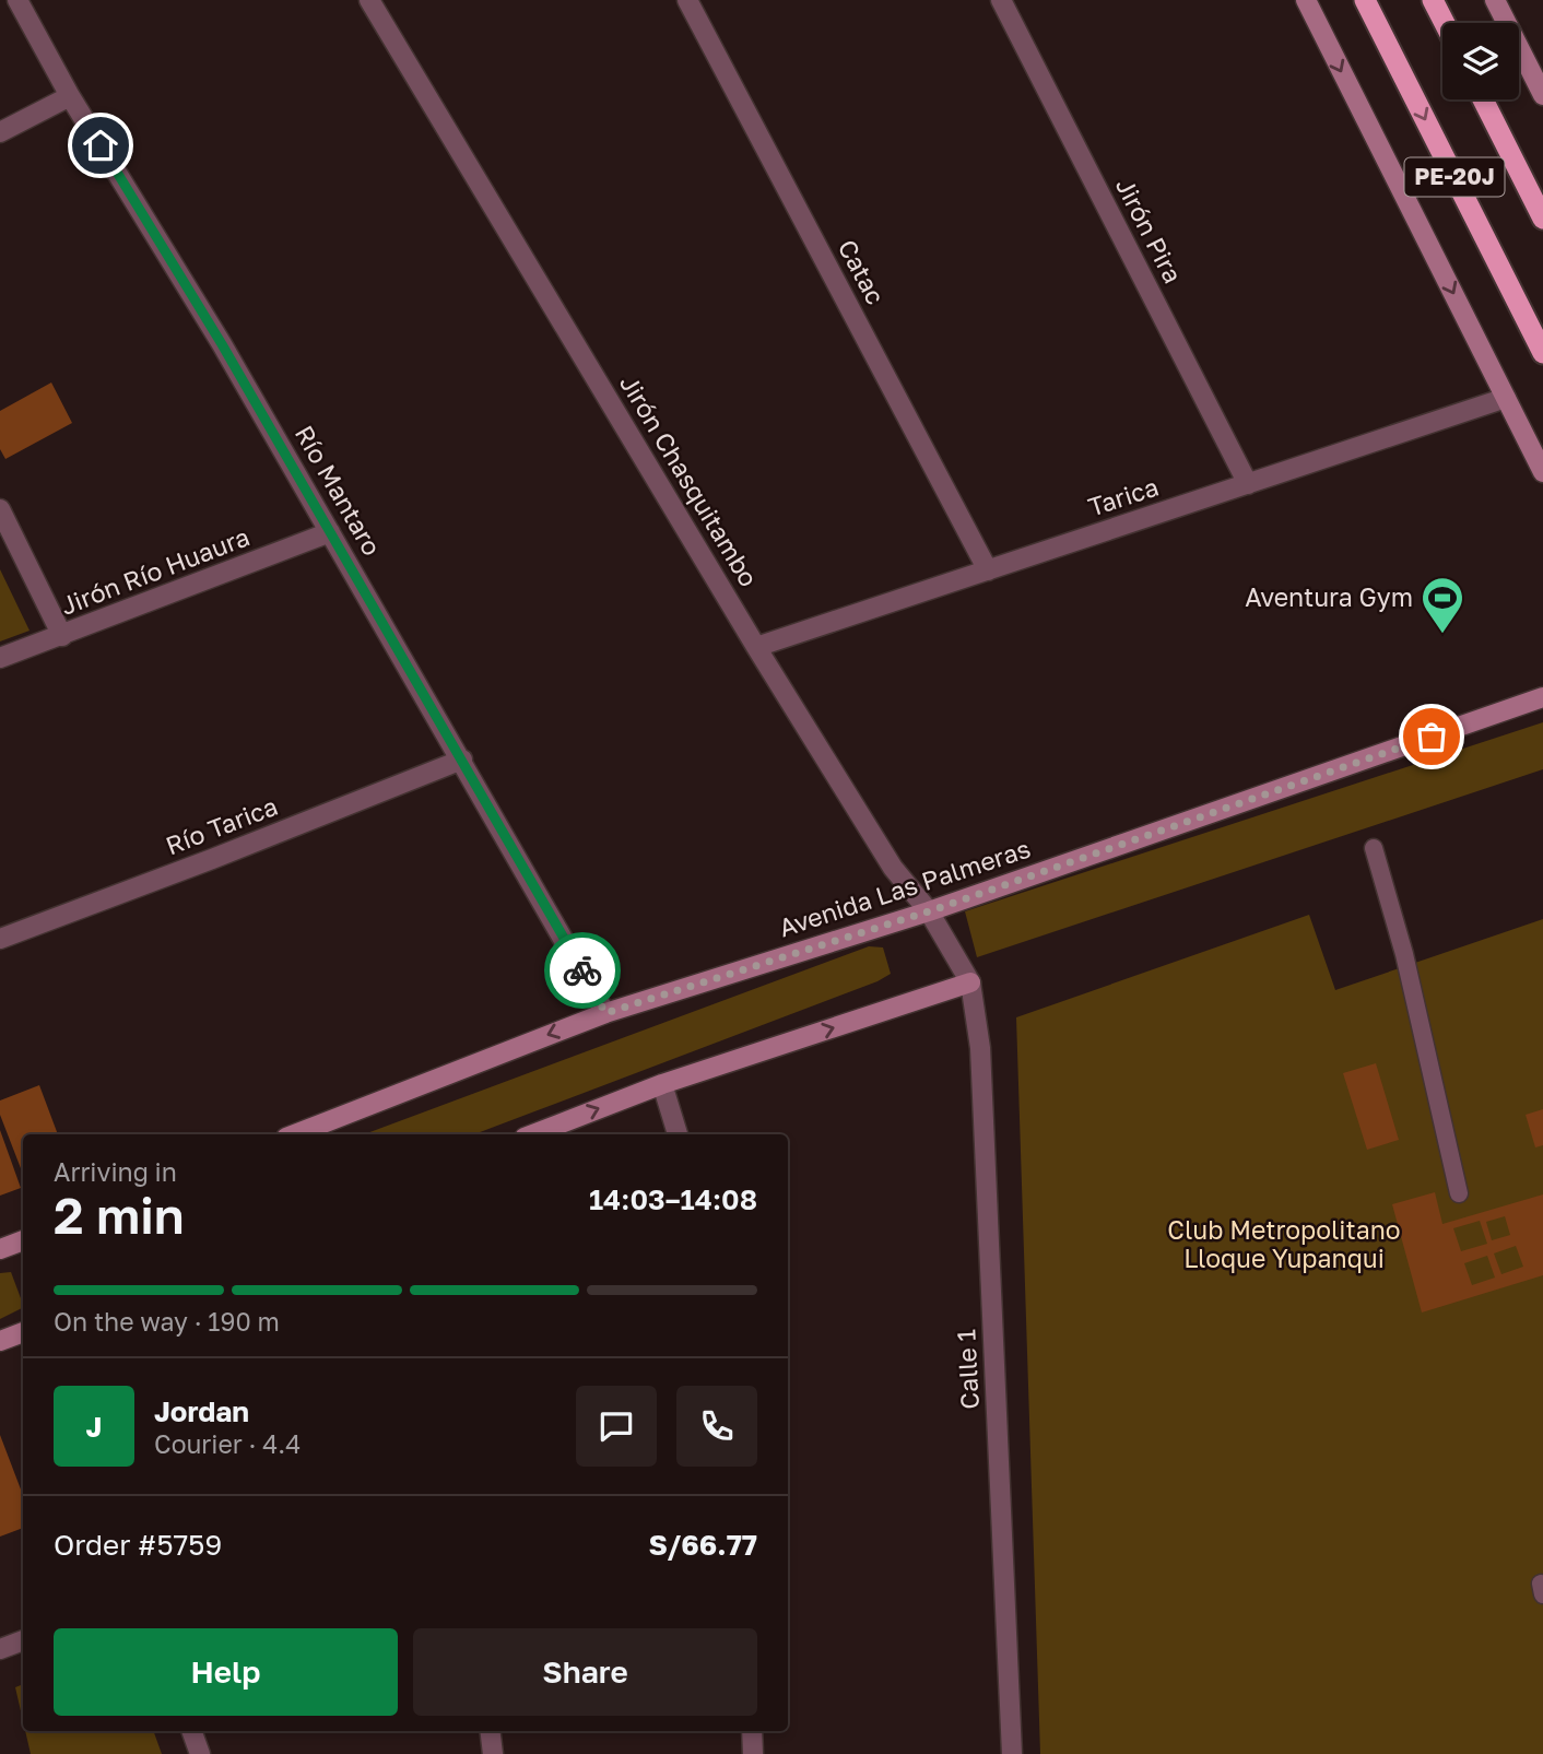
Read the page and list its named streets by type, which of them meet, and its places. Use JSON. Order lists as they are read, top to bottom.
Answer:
{
  "streets": {
    "highway": ["PE-20J"],
    "main road": ["Avenida Las Palmeras"],
    "street": [
      "Jirón Pira",
      "Catac",
      "Jirón Chasquitambo",
      "Río Mantaro",
      "Tarica",
      "Jirón Río Huaura",
      "Río Tarica",
      "Calle 1"
    ]
  },
  "crossings": [
    ["Jirón Pira", "Tarica"],
    ["Catac", "Tarica"],
    ["Jirón Chasquitambo", "Tarica"],
    ["Jirón Chasquitambo", "Avenida Las Palmeras"],
    ["Jirón Chasquitambo", "Calle 1"],
    ["Río Mantaro", "Jirón Río Huaura"],
    ["Río Mantaro", "Río Tarica"],
    ["Río Mantaro", "Avenida Las Palmeras"]
  ],
  "parks": ["Club Metropolitano Lloque Yupanqui"],
  "places": {
    "sports": ["Aventura Gym"]
  },
  "page": {
    "heading": ["2 min", "Arriving in", "14:03–14:08"],
    "panel": [
      "Jordan",
      "Courier · 4.4",
      "Order #5759",
      "S/66.77"
    ],
    "bar": "On the way · 190 m",
    "round": "J",
    "buttons": ["Help", "Share"]
  }
}
